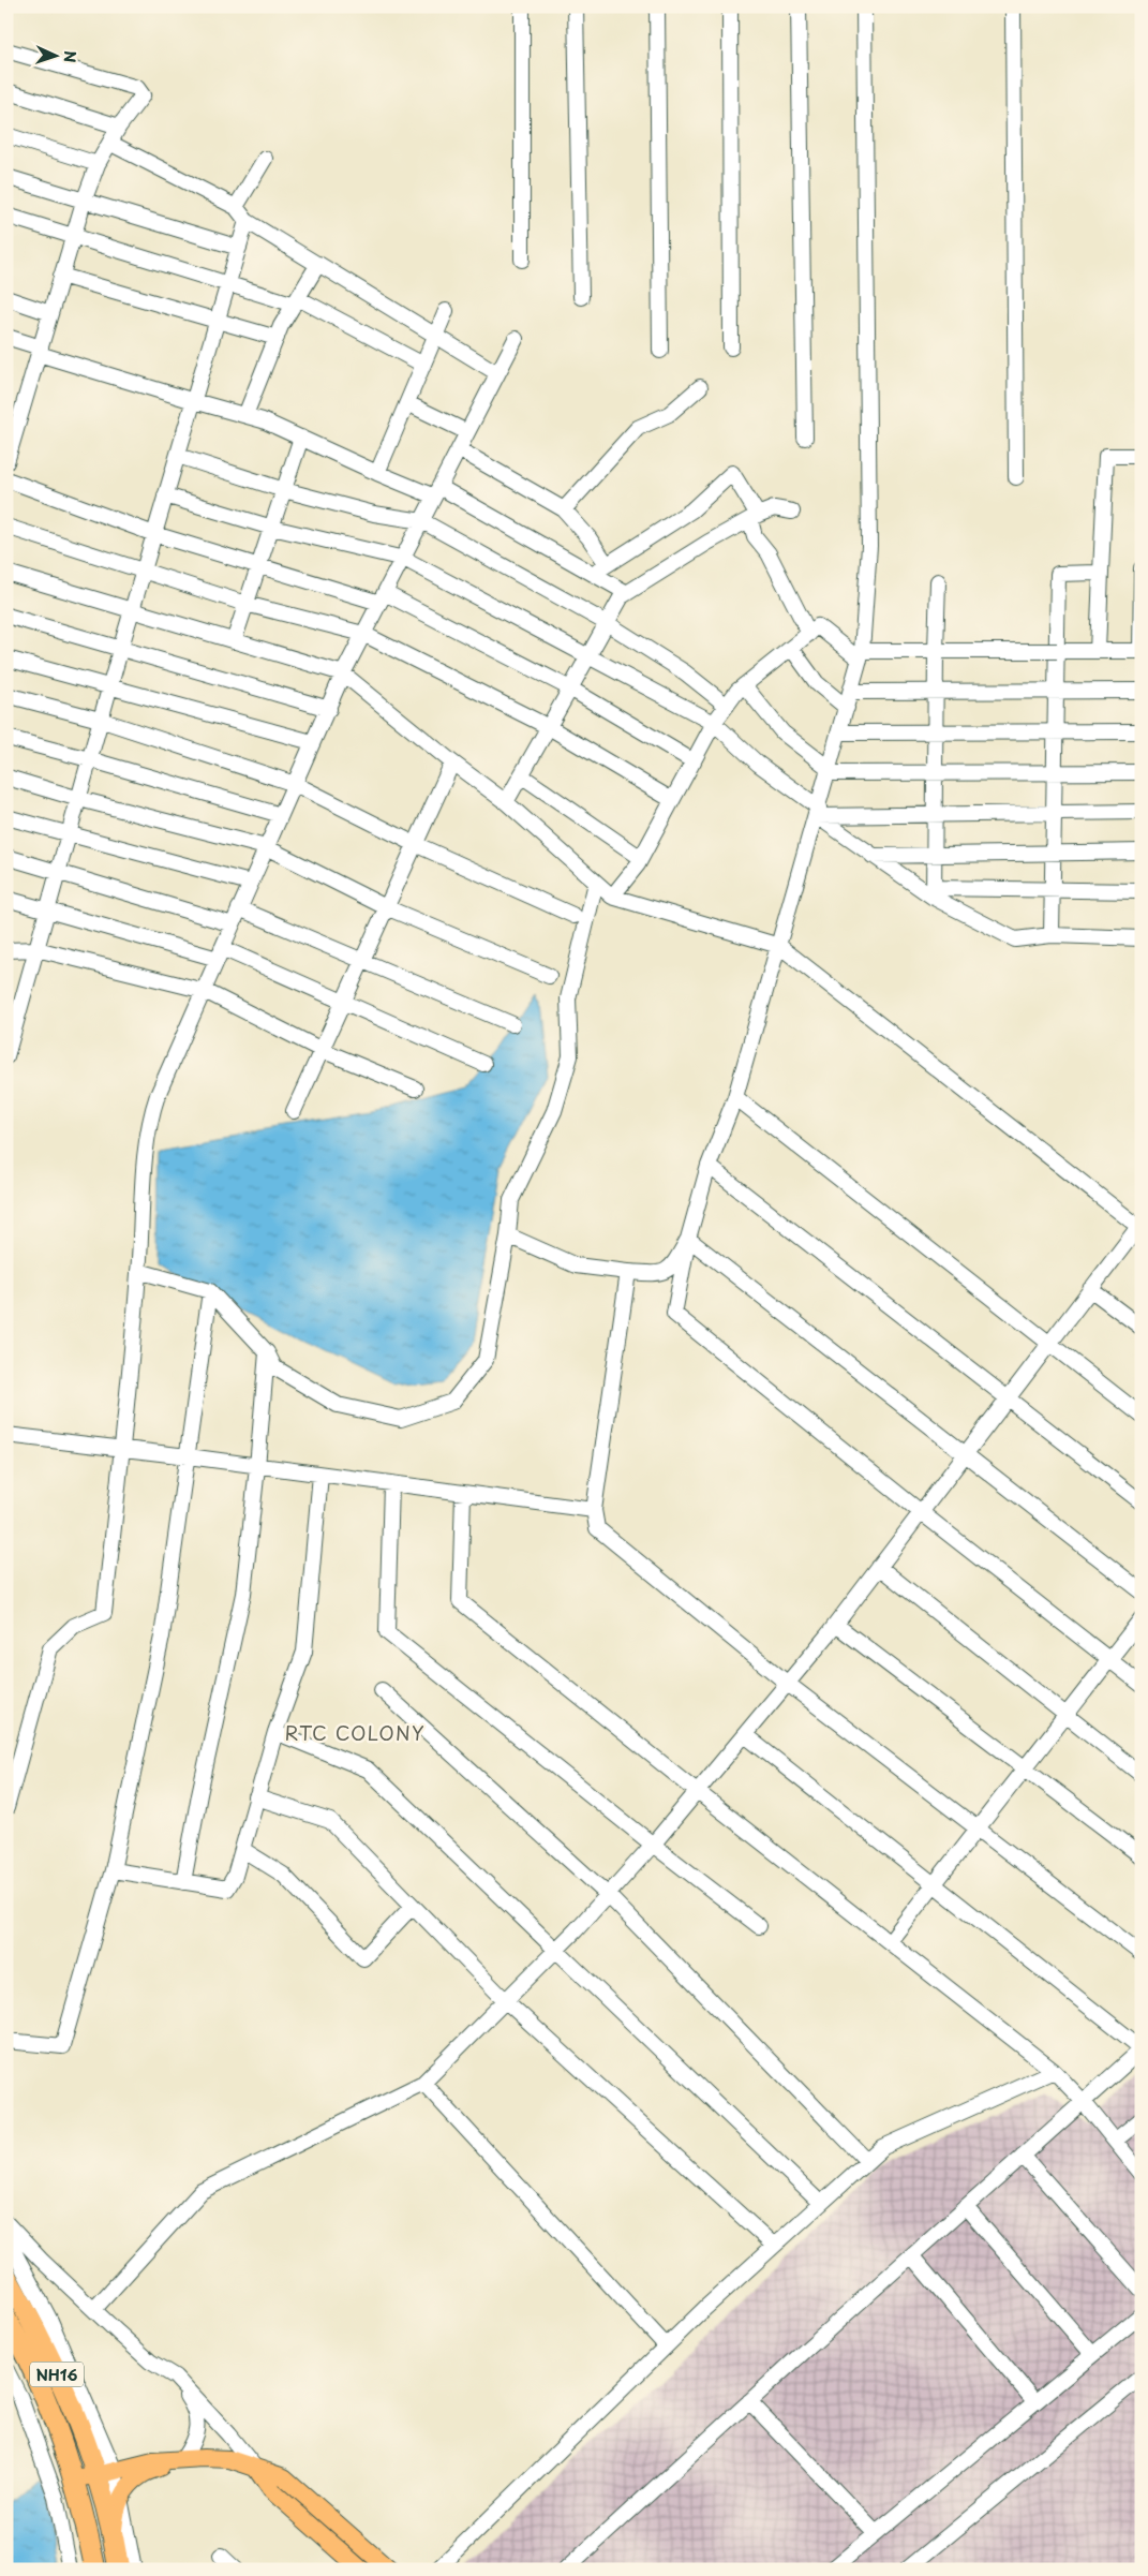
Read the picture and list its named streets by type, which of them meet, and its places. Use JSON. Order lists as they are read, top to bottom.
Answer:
{
  "streets": {
    "highway": ["NH16"]
  },
  "districts": ["RTC COLONY"],
  "north": "right"
}
